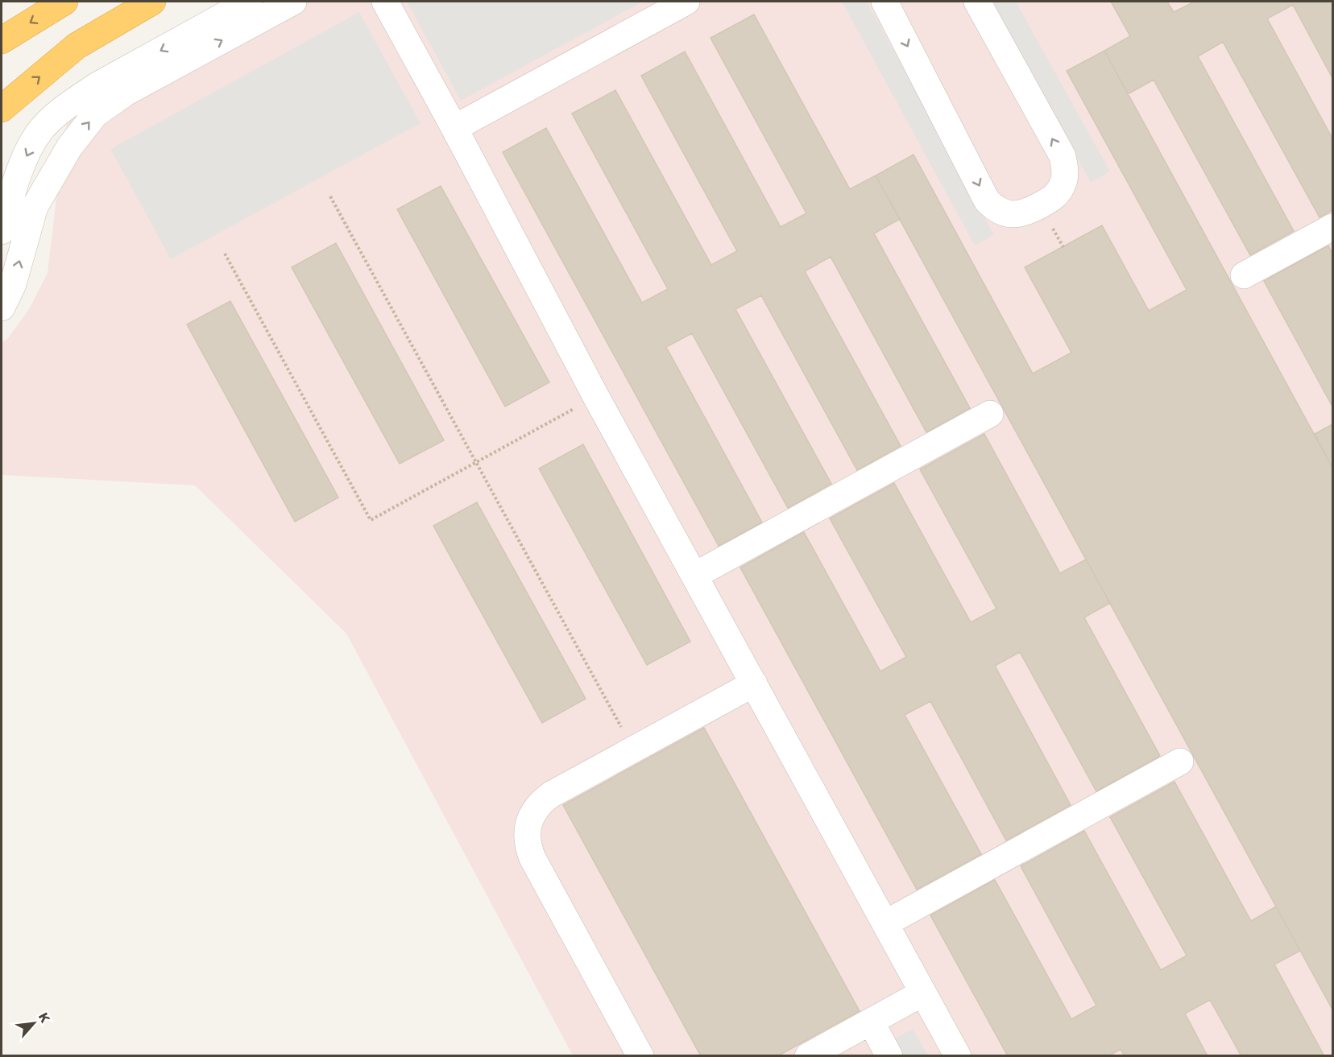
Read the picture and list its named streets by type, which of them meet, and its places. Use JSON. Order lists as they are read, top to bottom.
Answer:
{
  "north": "top right"
}
